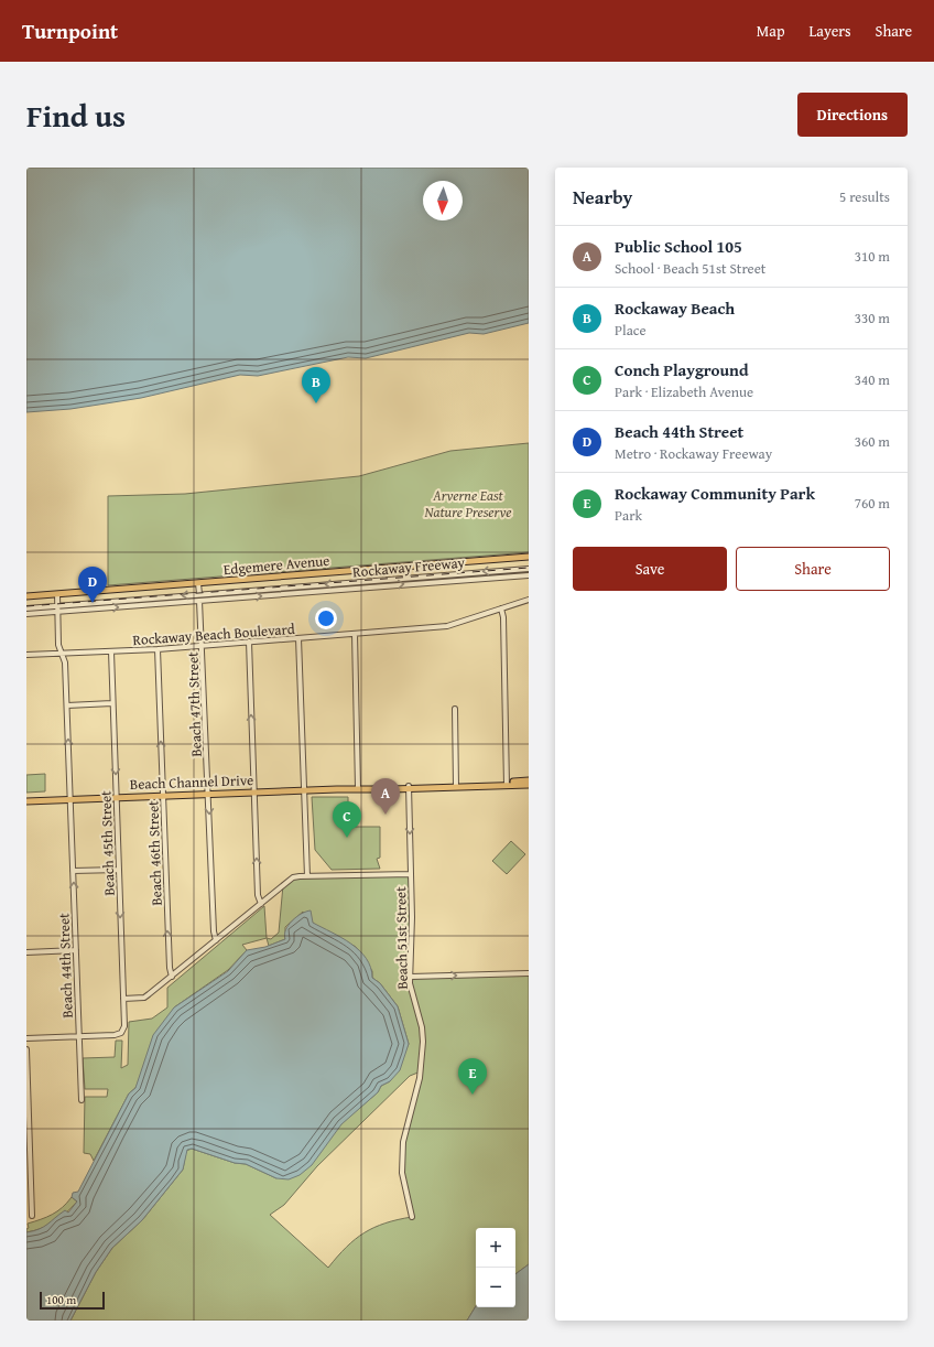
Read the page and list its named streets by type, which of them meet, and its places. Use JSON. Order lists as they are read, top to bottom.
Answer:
{
  "streets": {
    "main road": ["Edgemere Avenue", "Beach Channel Drive"],
    "street": [
      "Rockaway Freeway",
      "Rockaway Beach Boulevard",
      "Beach 47th Street",
      "Beach 45th Street",
      "Beach 46th Street",
      "Beach 51st Street",
      "Beach 44th Street"
    ]
  },
  "crossings": [
    ["Edgemere Avenue", "Beach 44th Street"],
    ["Rockaway Freeway", "Beach 47th Street"],
    ["Rockaway Freeway", "Beach 44th Street"],
    ["Rockaway Beach Boulevard", "Beach 47th Street"],
    ["Rockaway Beach Boulevard", "Beach 45th Street"],
    ["Rockaway Beach Boulevard", "Beach 46th Street"],
    ["Rockaway Beach Boulevard", "Beach 44th Street"],
    ["Beach 47th Street", "Beach Channel Drive"],
    ["Beach Channel Drive", "Beach 45th Street"],
    ["Beach Channel Drive", "Beach 46th Street"],
    ["Beach Channel Drive", "Beach 51st Street"],
    ["Beach Channel Drive", "Beach 44th Street"],
    ["Beach 45th Street", "Beach 44th Street"]
  ],
  "one_way": ["Beach 47th Street", "Beach 45th Street", "Beach 46th Street"],
  "parks": ["Arverne East Nature Preserve"],
  "scale_bar": "100 m",
  "north": "bottom",
  "page": {
    "header": "Turnpoint",
    "nav": ["Map", "Layers", "Share"],
    "title": "Find us",
    "buttons": [
      "Directions",
      ["Save", "Share"]
    ],
    "heading": ["Nearby", "5 results"],
    "list": [
      {
        "mark": "A",
        "name": "Public School 105",
        "note": "School · Beach 51st Street",
        "value": "310 m"
      },
      {
        "mark": "B",
        "name": "Rockaway Beach",
        "note": "Place",
        "value": "330 m"
      },
      {
        "mark": "C",
        "name": "Conch Playground",
        "note": "Park · Elizabeth Avenue",
        "value": "340 m"
      },
      {
        "mark": "D",
        "name": "Beach 44th Street",
        "note": "Metro · Rockaway Freeway",
        "value": "360 m"
      },
      {
        "mark": "E",
        "name": "Rockaway Community Park",
        "note": "Park",
        "value": "760 m"
      }
    ],
    "pins": [
      "B",
      "D",
      "A",
      "C",
      "E"
    ],
    "map_buttons": ["+", "−"],
    "scale": "100 m"
  }
}
